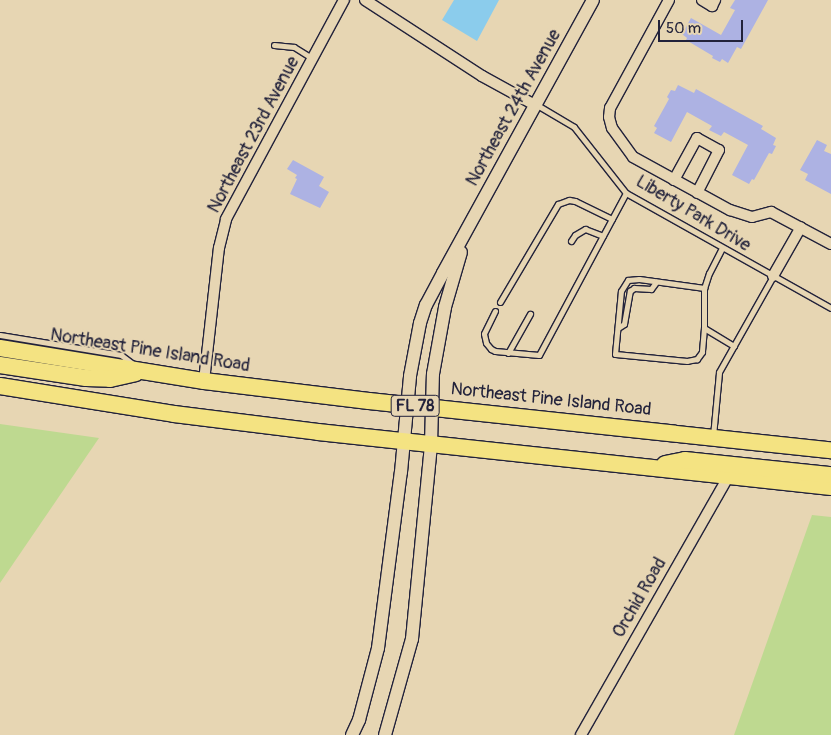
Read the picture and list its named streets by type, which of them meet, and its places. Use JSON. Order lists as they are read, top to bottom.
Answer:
{
  "streets": {
    "main road": ["Northeast Pine Island Road", "FL 78"],
    "street": ["Northeast 24th Avenue", "Northeast 23rd Avenue", "Orchid Road"],
    "lane": ["Liberty Park Drive"]
  },
  "crossings": [
    ["Northeast 24th Avenue", "Liberty Park Drive"],
    ["Northeast 24th Avenue", "Northeast Pine Island Road"],
    ["Northeast 24th Avenue", "FL 78"],
    ["Northeast 23rd Avenue", "Northeast Pine Island Road"],
    ["FL 78", "Orchid Road"]
  ],
  "scale_bar": "50 m"
}
